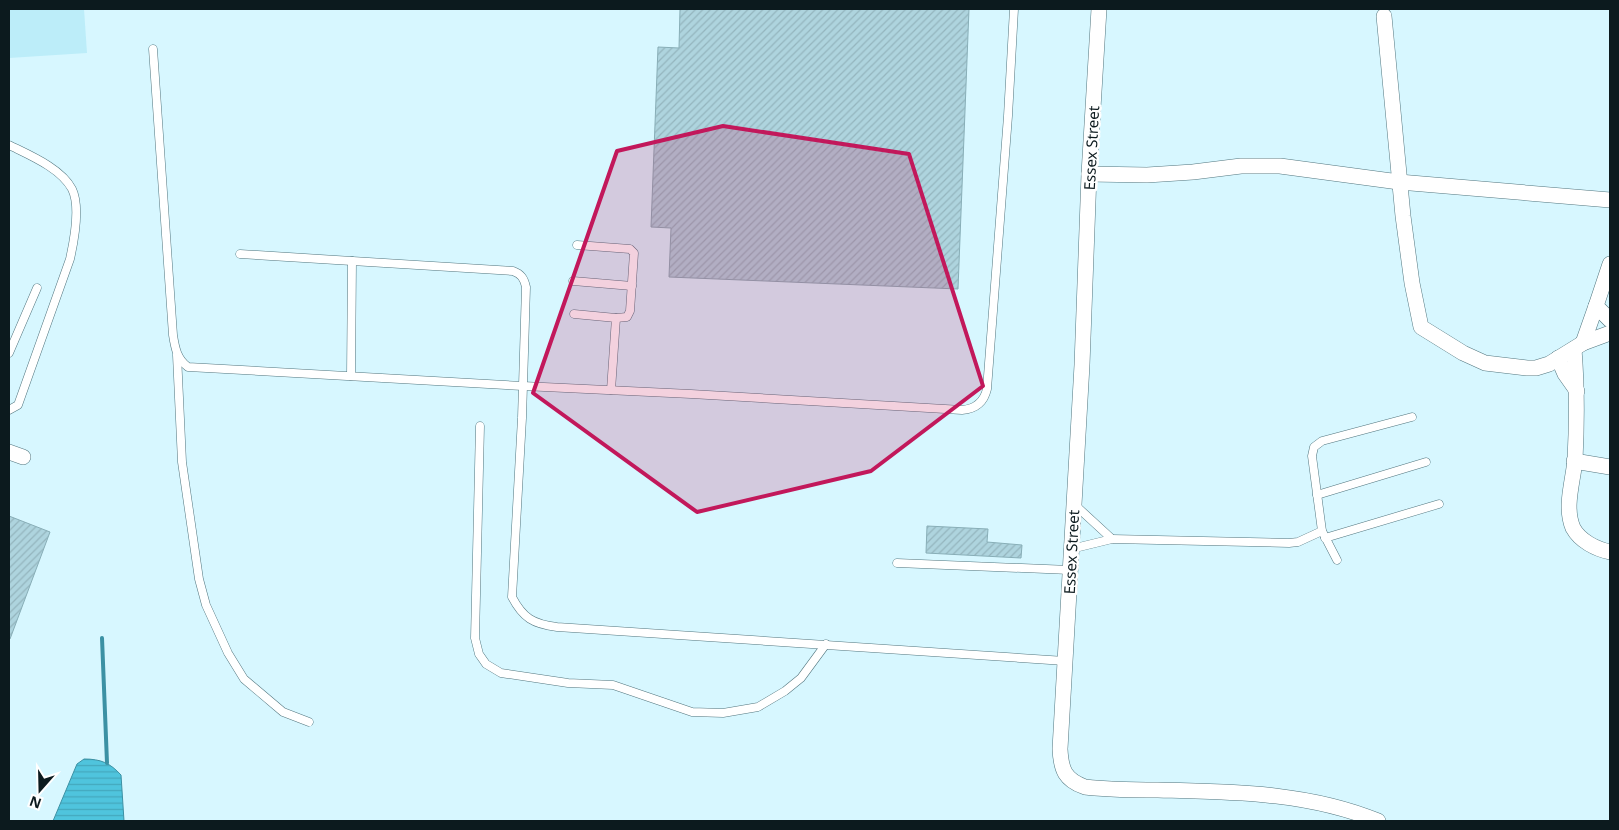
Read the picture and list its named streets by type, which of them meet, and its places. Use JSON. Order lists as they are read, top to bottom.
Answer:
{
  "streets": {
    "street": ["Essex Street"]
  },
  "north": "bottom"
}
